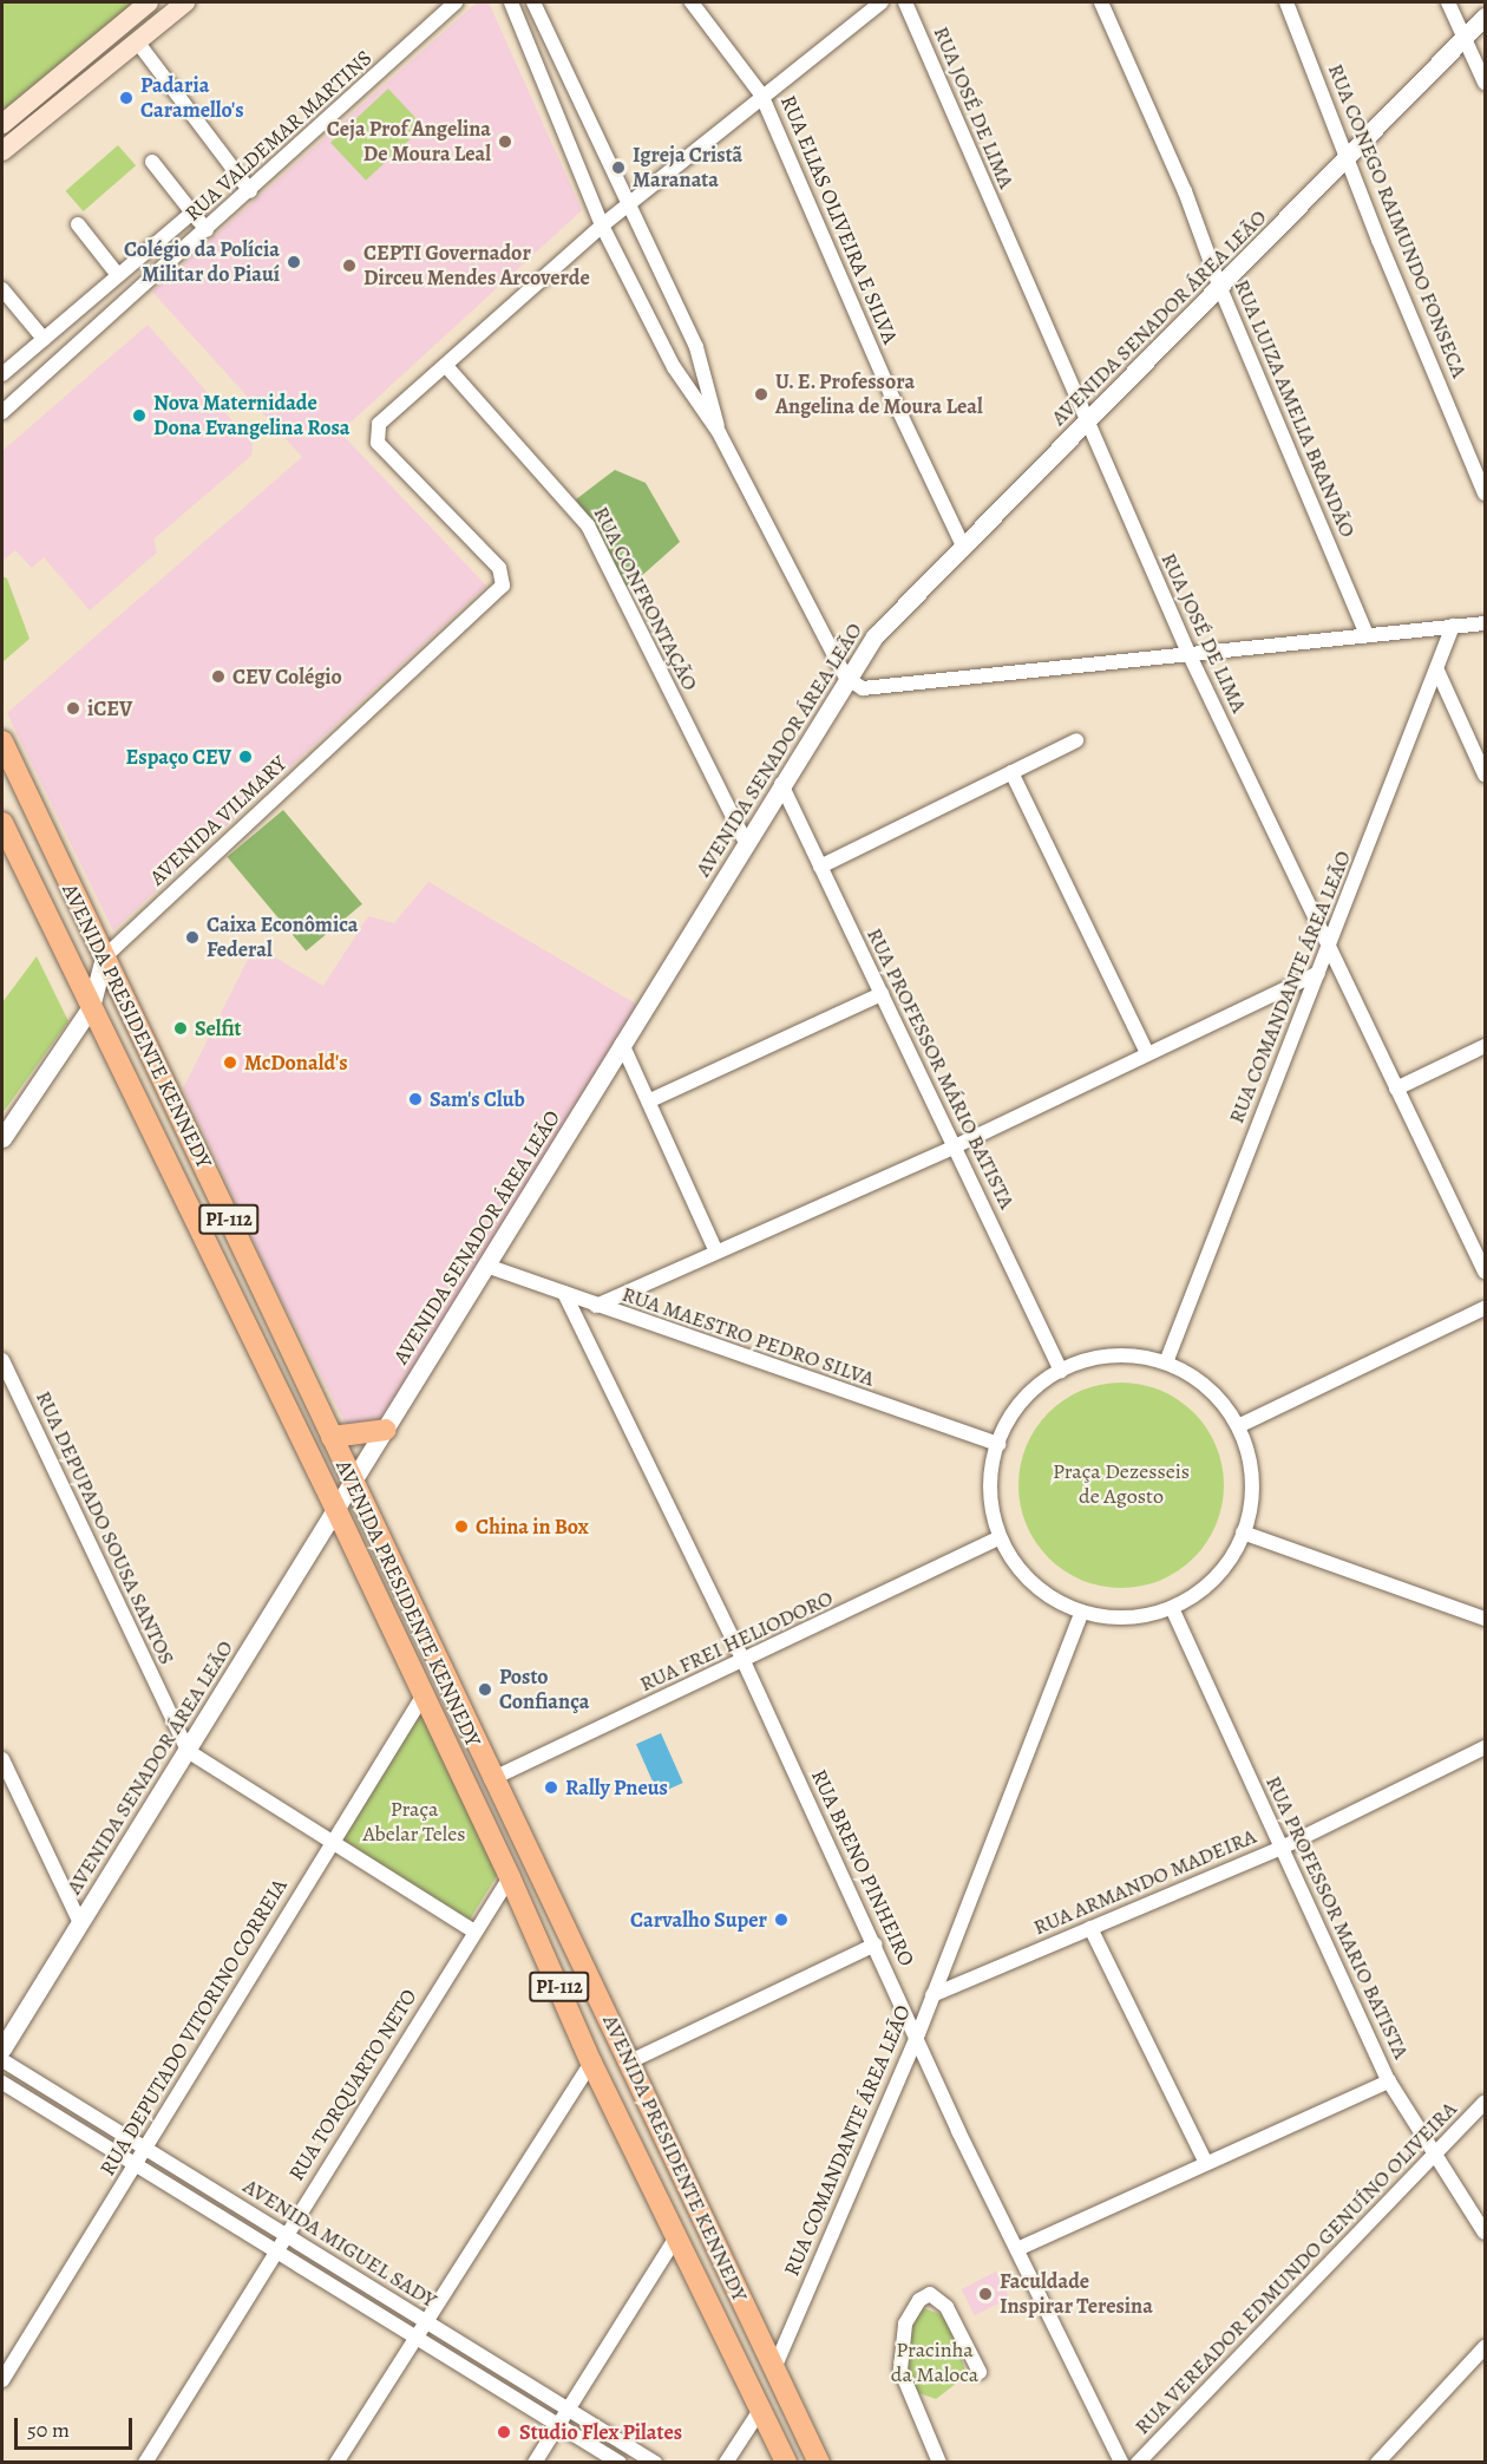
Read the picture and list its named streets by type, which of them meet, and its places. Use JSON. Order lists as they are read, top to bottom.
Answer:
{
  "streets": {
    "main road": ["AVENIDA PRESIDENTE KENNEDY", "PI-112"],
    "street": [
      "RUA JOSÉ DE LIMA",
      "RUA VALDEMAR MARTINS",
      "RUA ELIAS OLIVEIRA E SILVA",
      "RUA CONEGO RAIMUNDO FONSECA",
      "AVENIDA SENADOR ÁREA LEÃO",
      "RUA LUIZA AMELIA BRANDÃO",
      "RUA CONFRONTAÇÃO",
      "AVENIDA VILMARY",
      "RUA COMANDANTE ÁREA LEÃO",
      "RUA PROFESSOR MÁRIO BATISTA",
      "RUA MAESTRO PEDRO SILVA",
      "RUA DEPUPADO SOUSA SANTOS",
      "RUA FREI HELIODORO",
      "RUA BRENO PINHEIRO",
      "RUA ARMANDO MADEIRA",
      "RUA PROFESSOR MARIO BATISTA",
      "RUA DEPUTADO VITORINO CORREIA",
      "RUA TORQUARTO NETO",
      "AVENIDA MIGUEL SADY",
      "RUA VEREADOR EDMUNDO GENUÍNO OLIVEIRA"
    ]
  },
  "crossings": [
    ["RUA JOSÉ DE LIMA", "AVENIDA SENADOR ÁREA LEÃO"],
    ["RUA JOSÉ DE LIMA", "RUA COMANDANTE ÁREA LEÃO"],
    ["RUA ELIAS OLIVEIRA E SILVA", "AVENIDA SENADOR ÁREA LEÃO"],
    ["RUA CONEGO RAIMUNDO FONSECA", "AVENIDA SENADOR ÁREA LEÃO"],
    ["AVENIDA SENADOR ÁREA LEÃO", "RUA LUIZA AMELIA BRANDÃO"],
    ["AVENIDA SENADOR ÁREA LEÃO", "RUA CONFRONTAÇÃO"],
    ["AVENIDA SENADOR ÁREA LEÃO", "AVENIDA PRESIDENTE KENNEDY"],
    ["AVENIDA SENADOR ÁREA LEÃO", "RUA PROFESSOR MÁRIO BATISTA"],
    ["AVENIDA SENADOR ÁREA LEÃO", "RUA MAESTRO PEDRO SILVA"],
    ["AVENIDA SENADOR ÁREA LEÃO", "RUA DEPUPADO SOUSA SANTOS"],
    ["RUA CONFRONTAÇÃO", "AVENIDA VILMARY"],
    ["AVENIDA VILMARY", "AVENIDA PRESIDENTE KENNEDY"],
    ["RUA COMANDANTE ÁREA LEÃO", "AVENIDA PRESIDENTE KENNEDY"],
    ["RUA COMANDANTE ÁREA LEÃO", "RUA BRENO PINHEIRO"],
    ["RUA COMANDANTE ÁREA LEÃO", "RUA ARMANDO MADEIRA"],
    ["AVENIDA PRESIDENTE KENNEDY", "RUA FREI HELIODORO"],
    ["AVENIDA PRESIDENTE KENNEDY", "RUA DEPUTADO VITORINO CORREIA"],
    ["AVENIDA PRESIDENTE KENNEDY", "RUA TORQUARTO NETO"],
    ["RUA MAESTRO PEDRO SILVA", "RUA BRENO PINHEIRO"],
    ["RUA FREI HELIODORO", "RUA BRENO PINHEIRO"],
    ["RUA ARMANDO MADEIRA", "RUA PROFESSOR MARIO BATISTA"],
    ["RUA PROFESSOR MARIO BATISTA", "RUA VEREADOR EDMUNDO GENUÍNO OLIVEIRA"],
    ["RUA DEPUTADO VITORINO CORREIA", "AVENIDA MIGUEL SADY"],
    ["RUA TORQUARTO NETO", "AVENIDA MIGUEL SADY"]
  ],
  "parks": ["Praça Dezesseis de Agosto", "Praça Abelar Teles", "Pracinha da Maloca"],
  "places": [
    "Padaria Caramello's",
    "Ceja Prof Angelina De Moura Leal",
    "Igreja Cristã Maranata",
    "Colégio da Polícia Militar do Piauí",
    "CEPTI Governador Dirceu Mendes Arcoverde",
    "U. E. Professora Angelina de Moura Leal",
    "Nova Maternidade Dona Evangelina Rosa",
    "CEV Colégio",
    "iCEV",
    "Espaço CEV",
    "Caixa Econômica Federal",
    "Selfit",
    "McDonald's",
    "Sam's Club",
    "China in Box",
    "Posto Confiança",
    "Rally Pneus",
    "Carvalho Super",
    "Faculdade Inspirar Teresina",
    "Studio Flex Pilates"
  ],
  "scale_bar": "50 m"
}
